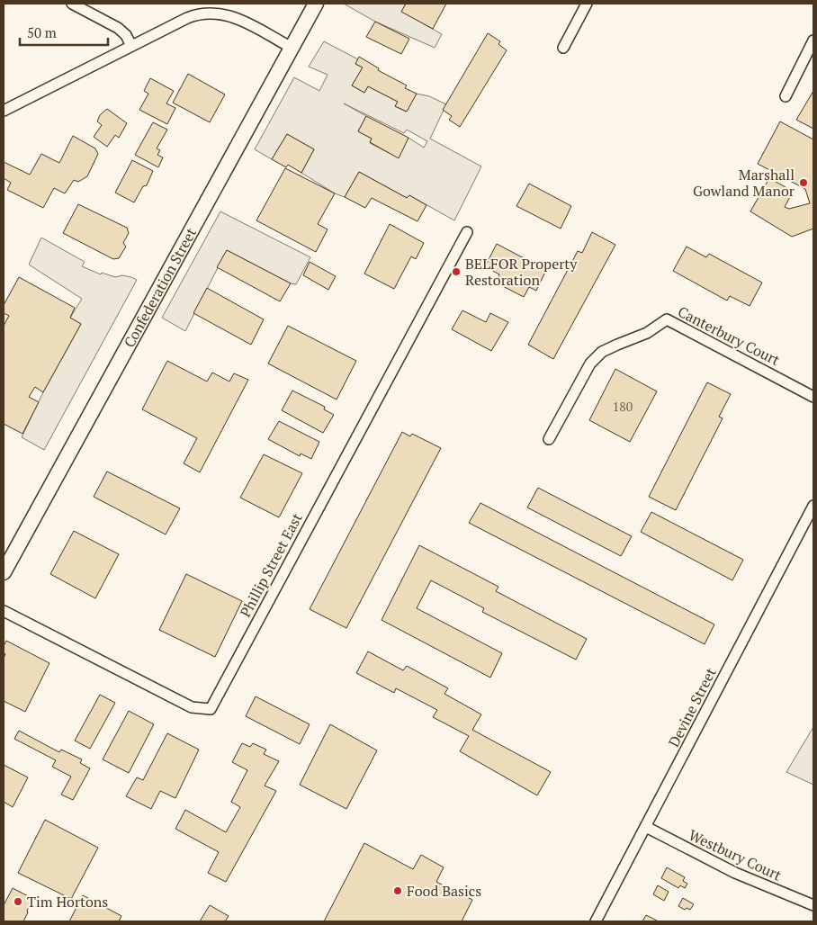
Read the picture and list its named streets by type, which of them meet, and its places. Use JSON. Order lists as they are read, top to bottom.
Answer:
{
  "streets": {
    "main road": ["Confederation Street"],
    "street": [
      "Canterbury Court",
      "Phillip Street East",
      "Devine Street",
      "Westbury Court"
    ]
  },
  "crossings": [
    ["Devine Street", "Westbury Court"]
  ],
  "places": [
    "Marshall Gowland Manor",
    "BELFOR Property Restoration",
    "Food Basics",
    "Tim Hortons"
  ],
  "house_numbers": ["180"],
  "scale_bar": "50 m"
}
